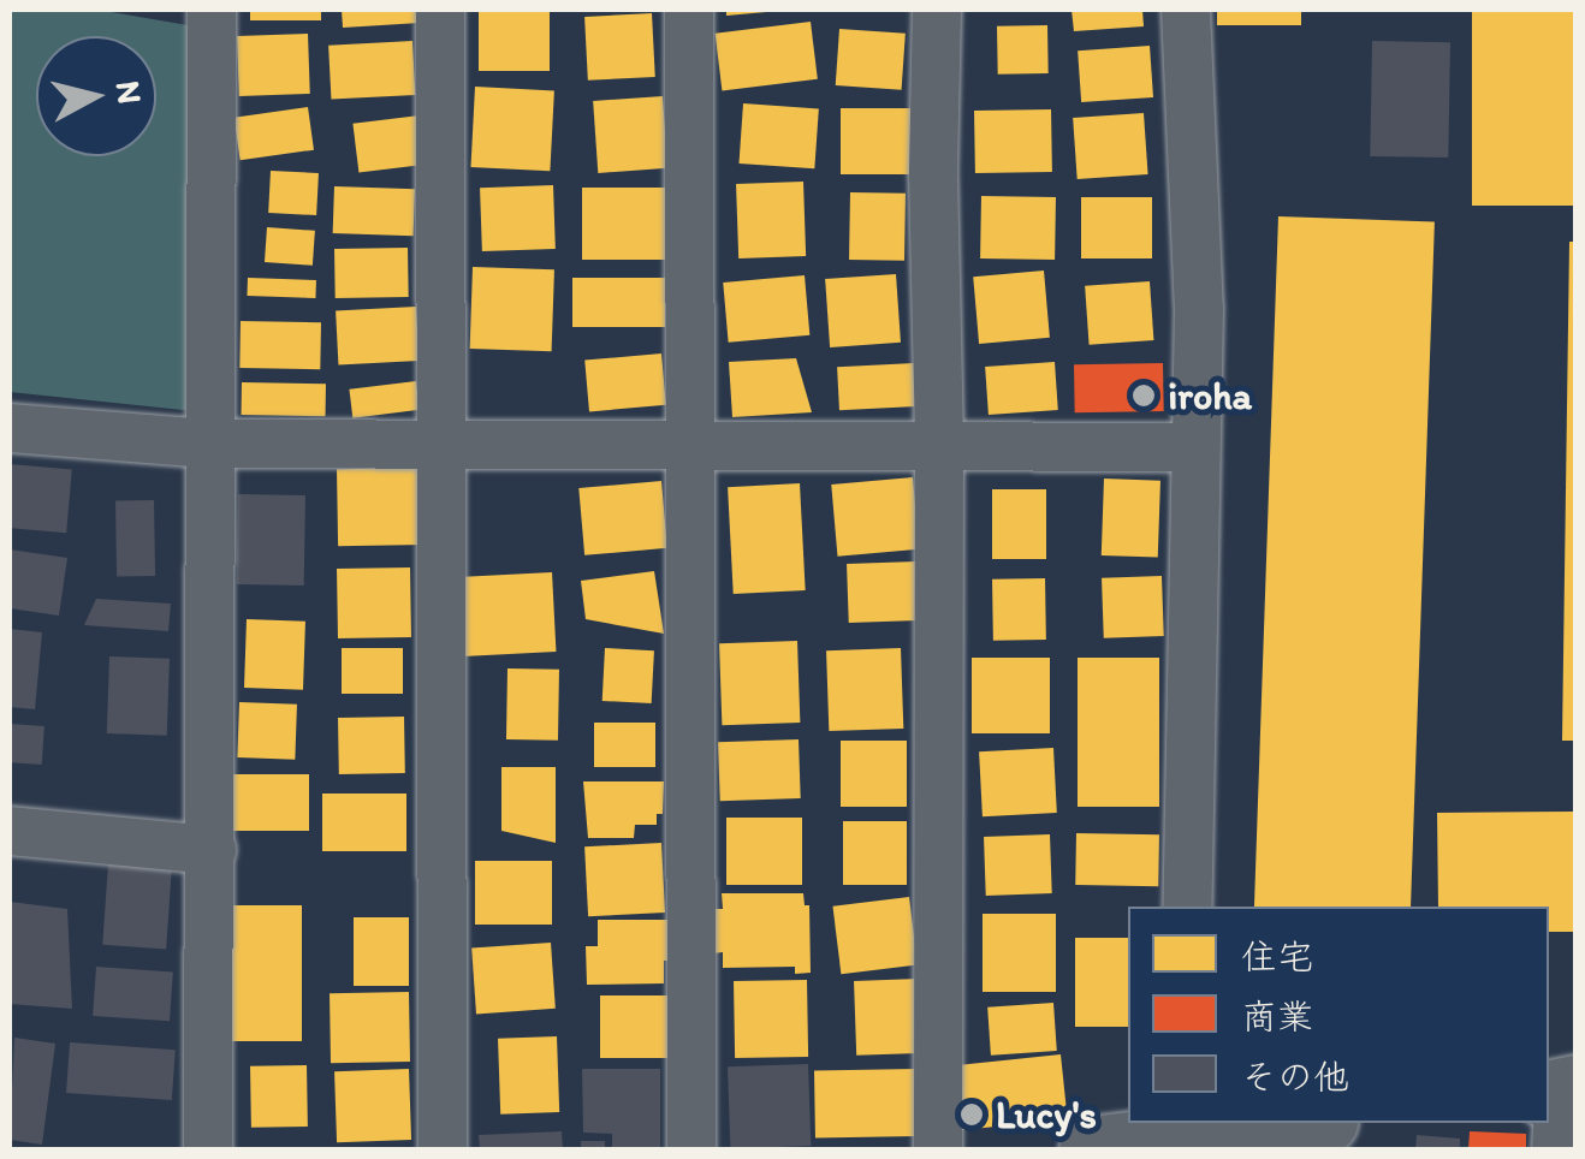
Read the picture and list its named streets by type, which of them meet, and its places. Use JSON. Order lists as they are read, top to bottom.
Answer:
{
  "places": ["iroha", "Lucy's"],
  "legend": ["住宅", "商業", "その他"],
  "north": "right"
}
